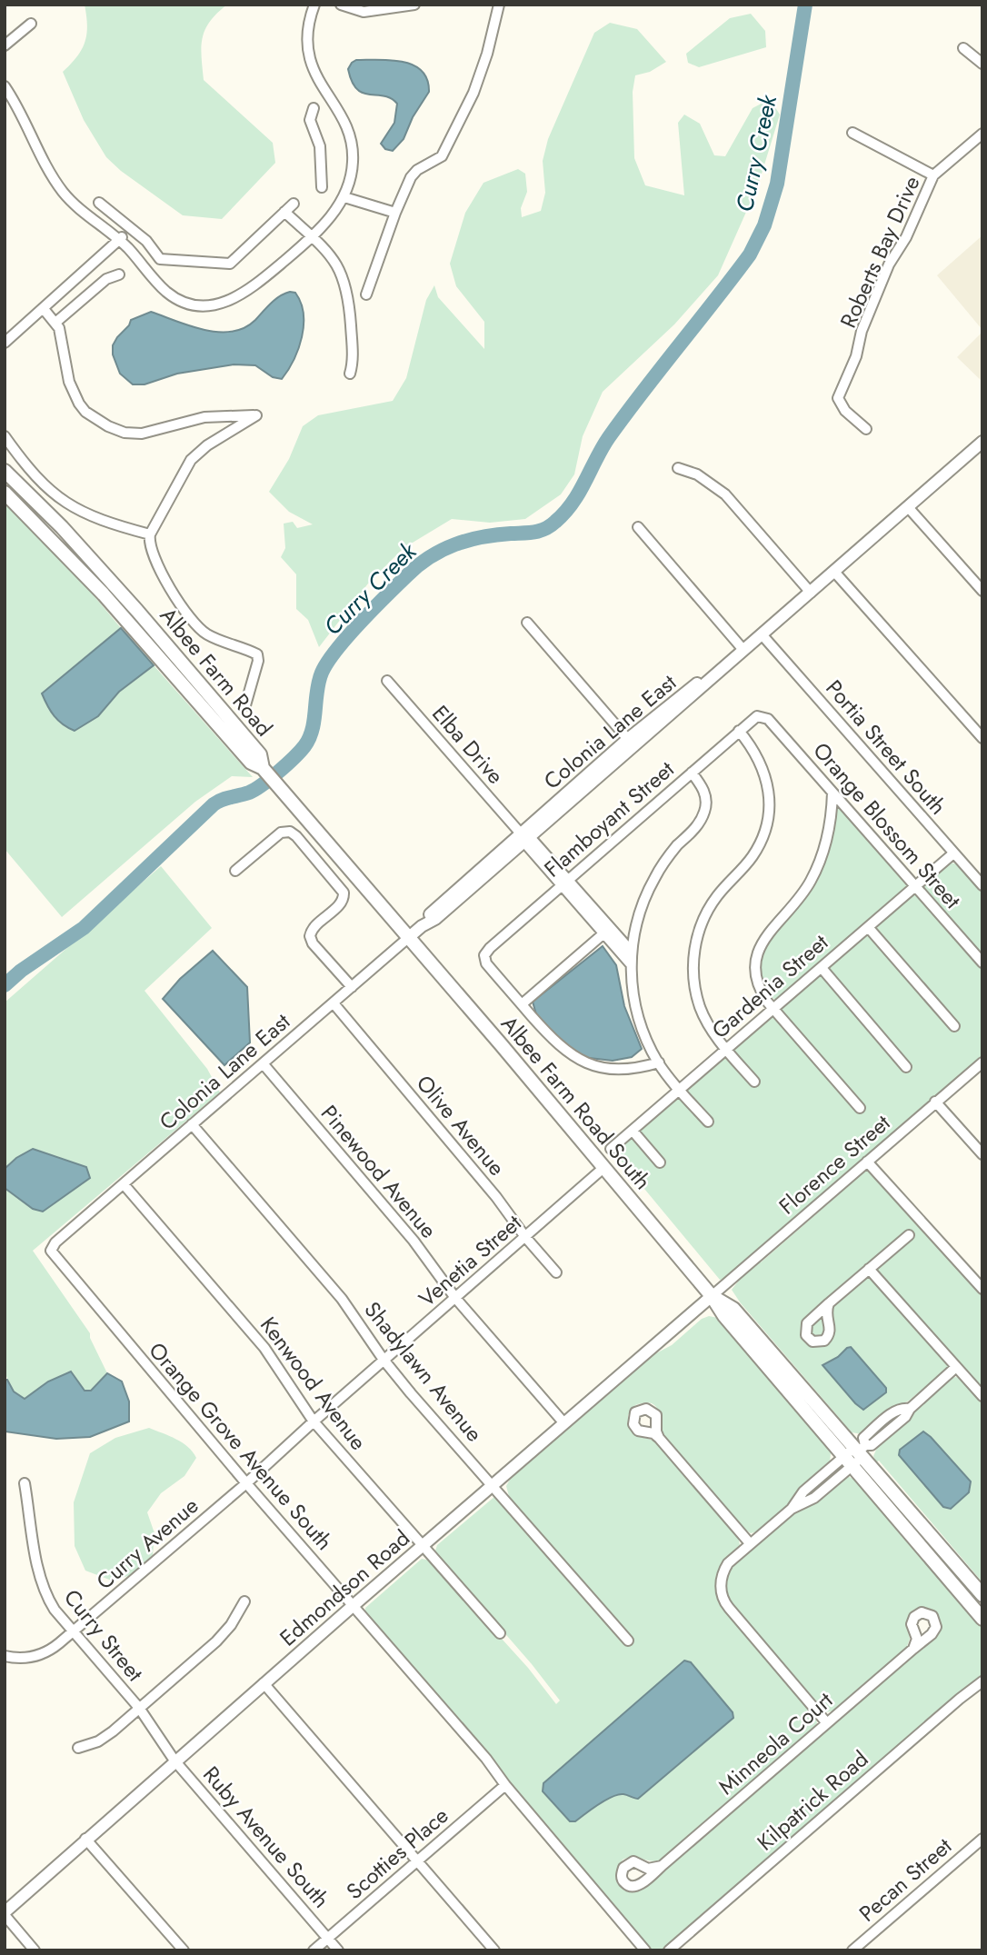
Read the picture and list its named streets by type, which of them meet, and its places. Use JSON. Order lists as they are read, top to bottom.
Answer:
{
  "streets": {
    "main road": ["Albee Farm Road", "Albee Farm Road South"],
    "street": [
      "Roberts Bay Drive",
      "Colonia Lane East",
      "Elba Drive",
      "Portia Street South",
      "Flamboyant Street",
      "Orange Blossom Street",
      "Gardenia Street",
      "Olive Avenue",
      "Florence Street",
      "Pinewood Avenue",
      "Venetia Street",
      "Shadylawn Avenue",
      "Kenwood Avenue",
      "Orange Grove Avenue South",
      "Curry Avenue",
      "Edmondson Road",
      "Curry Street",
      "Minneola Court",
      "Kilpatrick Road",
      "Ruby Avenue South",
      "Scotties Place",
      "Pecan Street"
    ]
  },
  "crossings": [
    ["Albee Farm Road", "Colonia Lane East"],
    ["Albee Farm Road", "Albee Farm Road South"],
    ["Colonia Lane East", "Elba Drive"],
    ["Colonia Lane East", "Portia Street South"],
    ["Colonia Lane East", "Albee Farm Road South"],
    ["Colonia Lane East", "Olive Avenue"],
    ["Colonia Lane East", "Pinewood Avenue"],
    ["Colonia Lane East", "Shadylawn Avenue"],
    ["Colonia Lane East", "Kenwood Avenue"],
    ["Colonia Lane East", "Orange Grove Avenue South"],
    ["Elba Drive", "Flamboyant Street"],
    ["Portia Street South", "Gardenia Street"],
    ["Flamboyant Street", "Orange Blossom Street"],
    ["Orange Blossom Street", "Gardenia Street"],
    ["Albee Farm Road South", "Florence Street"],
    ["Albee Farm Road South", "Venetia Street"],
    ["Albee Farm Road South", "Edmondson Road"],
    ["Olive Avenue", "Venetia Street"],
    ["Florence Street", "Edmondson Road"],
    ["Pinewood Avenue", "Venetia Street"],
    ["Pinewood Avenue", "Edmondson Road"],
    ["Venetia Street", "Shadylawn Avenue"],
    ["Venetia Street", "Kenwood Avenue"],
    ["Venetia Street", "Orange Grove Avenue South"],
    ["Venetia Street", "Curry Avenue"],
    ["Shadylawn Avenue", "Edmondson Road"],
    ["Kenwood Avenue", "Edmondson Road"],
    ["Orange Grove Avenue South", "Curry Avenue"],
    ["Orange Grove Avenue South", "Edmondson Road"],
    ["Orange Grove Avenue South", "Scotties Place"],
    ["Curry Avenue", "Curry Street"],
    ["Edmondson Road", "Curry Street"],
    ["Edmondson Road", "Ruby Avenue South"],
    ["Curry Street", "Ruby Avenue South"],
    ["Ruby Avenue South", "Scotties Place"]
  ],
  "water": ["Curry Creek"]
}
